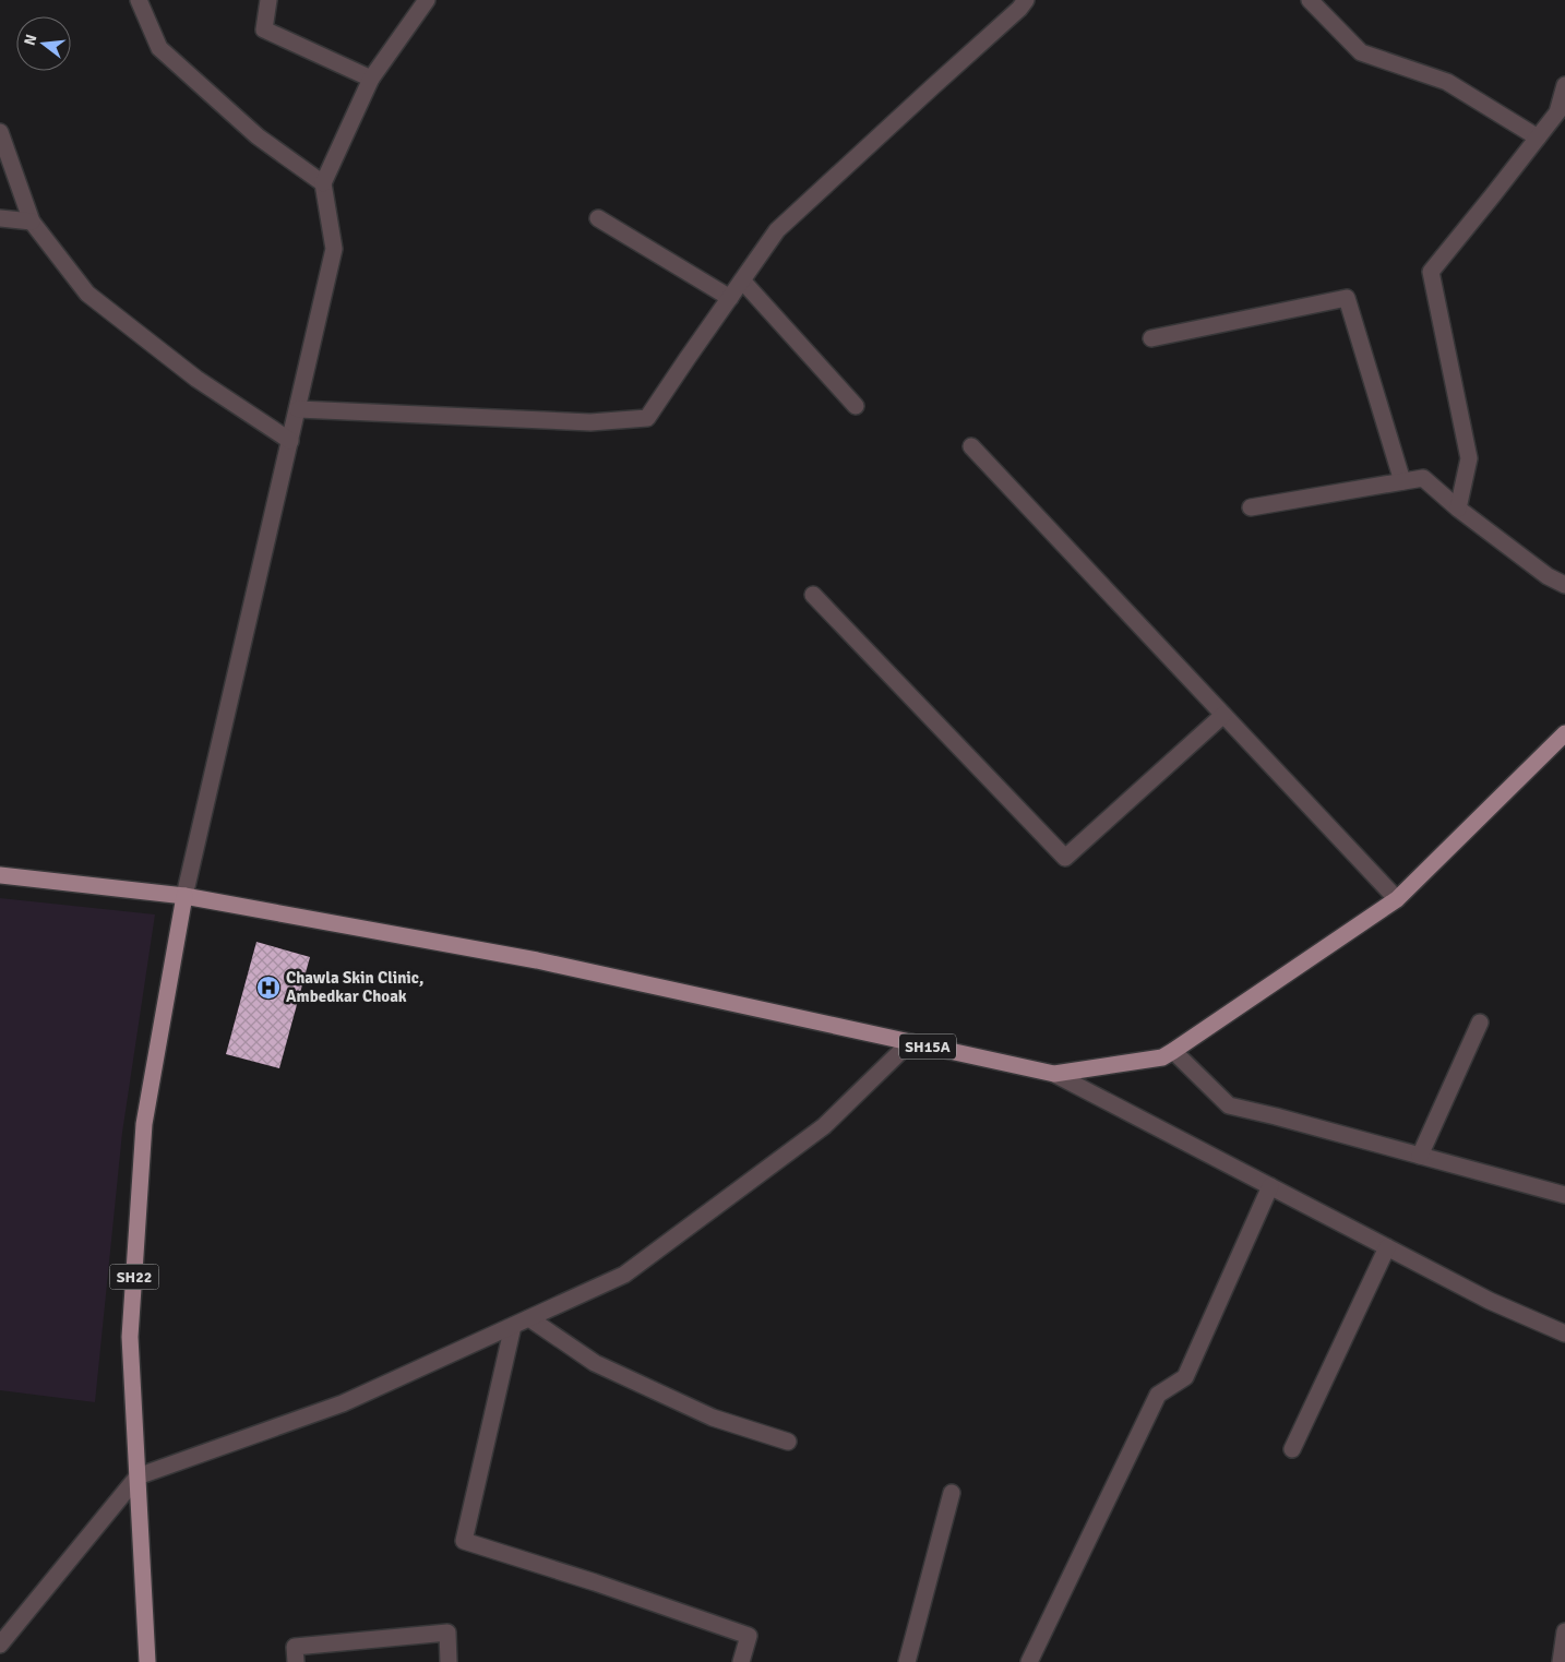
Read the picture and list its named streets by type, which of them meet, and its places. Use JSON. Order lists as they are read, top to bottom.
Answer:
{
  "streets": {
    "main road": ["SH15A", "SH22"]
  },
  "crossings": [
    ["SH15A", "SH22"]
  ],
  "places": {
    "hospital": ["Chawla Skin Clinic, Ambedkar Choak"]
  },
  "north": "left"
}
